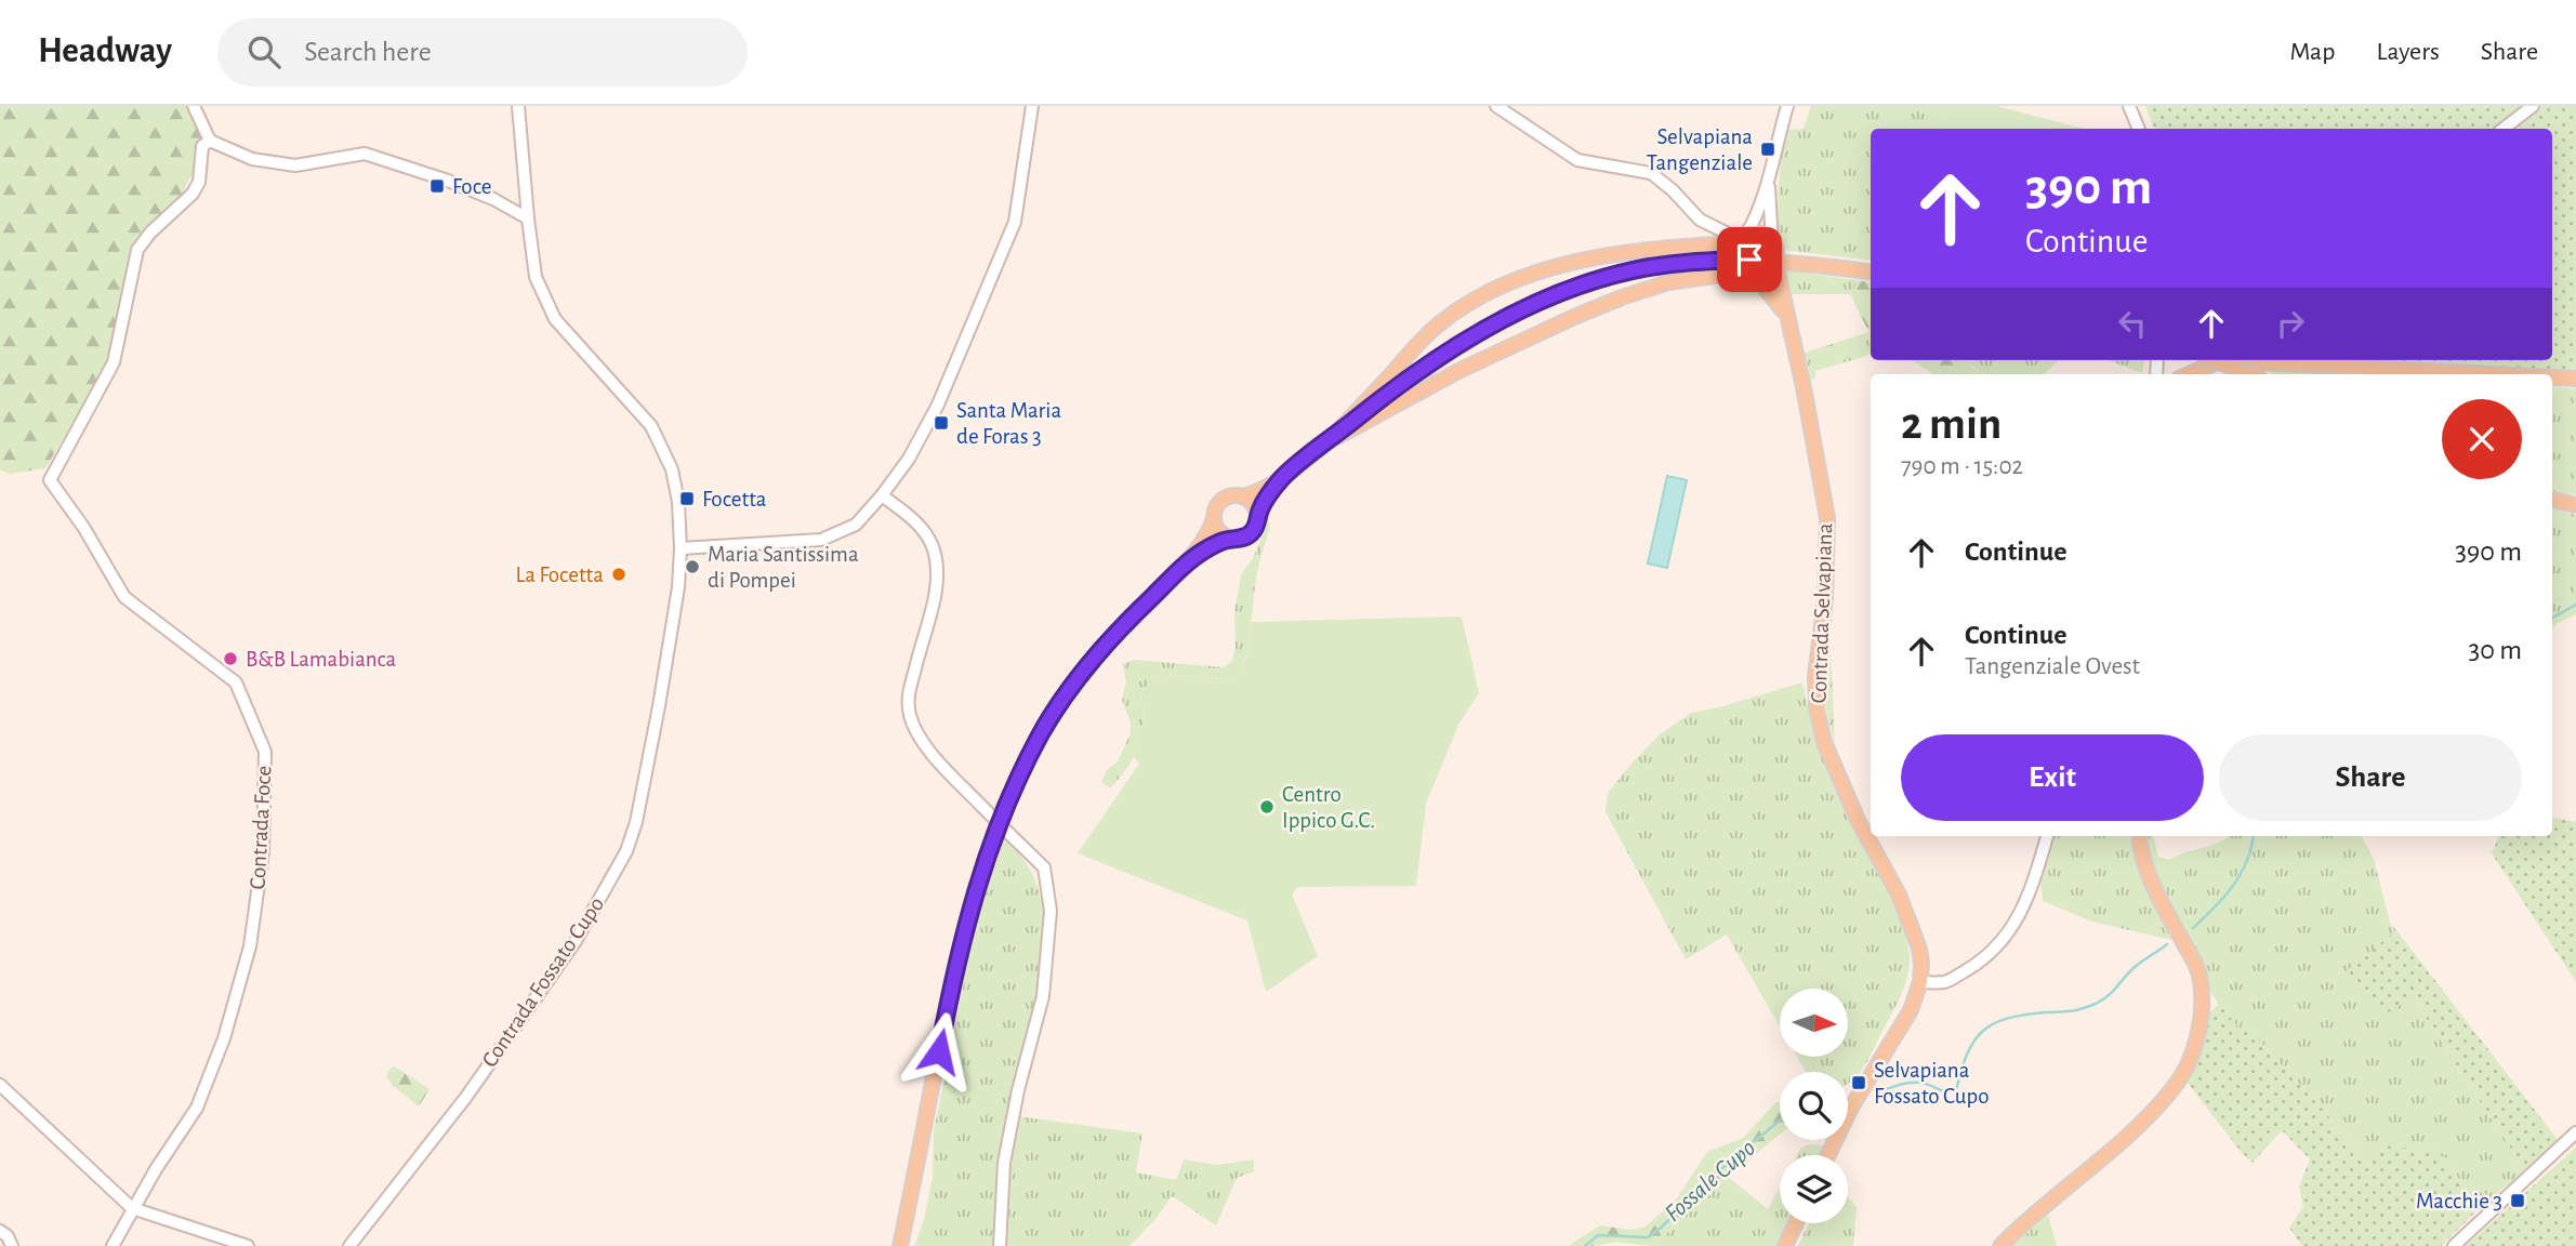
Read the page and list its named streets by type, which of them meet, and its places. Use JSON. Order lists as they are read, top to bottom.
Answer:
{
  "streets": {
    "main road": ["Contrada Selvapiana"],
    "street": ["Contrada Foce", "Contrada Fossato Cupo"]
  },
  "water": ["Fossale Cupo"],
  "places": {
    "transit": [
      "Selvapiana Tangenziale",
      "Foce",
      "Santa Maria de Foras 3",
      "Focetta",
      "Selvapiana Fossato Cupo",
      "Macchie 3"
    ],
    "other": [
      "Maria Santissima di Pompei",
      "La Focetta",
      "B&B Lamabianca",
      "Centro Ippico G.C."
    ]
  },
  "north": "right",
  "page": {
    "header": "Headway",
    "search": "Search here",
    "nav": ["Map", "Layers", "Share"],
    "turn": ["390 m", "Continue"],
    "heading": ["2 min", "790 m · 15:02"],
    "list": [
      {
        "name": "Continue",
        "value": "390 m"
      },
      {
        "name": "Continue",
        "note": "Tangenziale Ovest",
        "value": "30 m"
      }
    ],
    "buttons": ["Exit", "Share"]
  }
}
